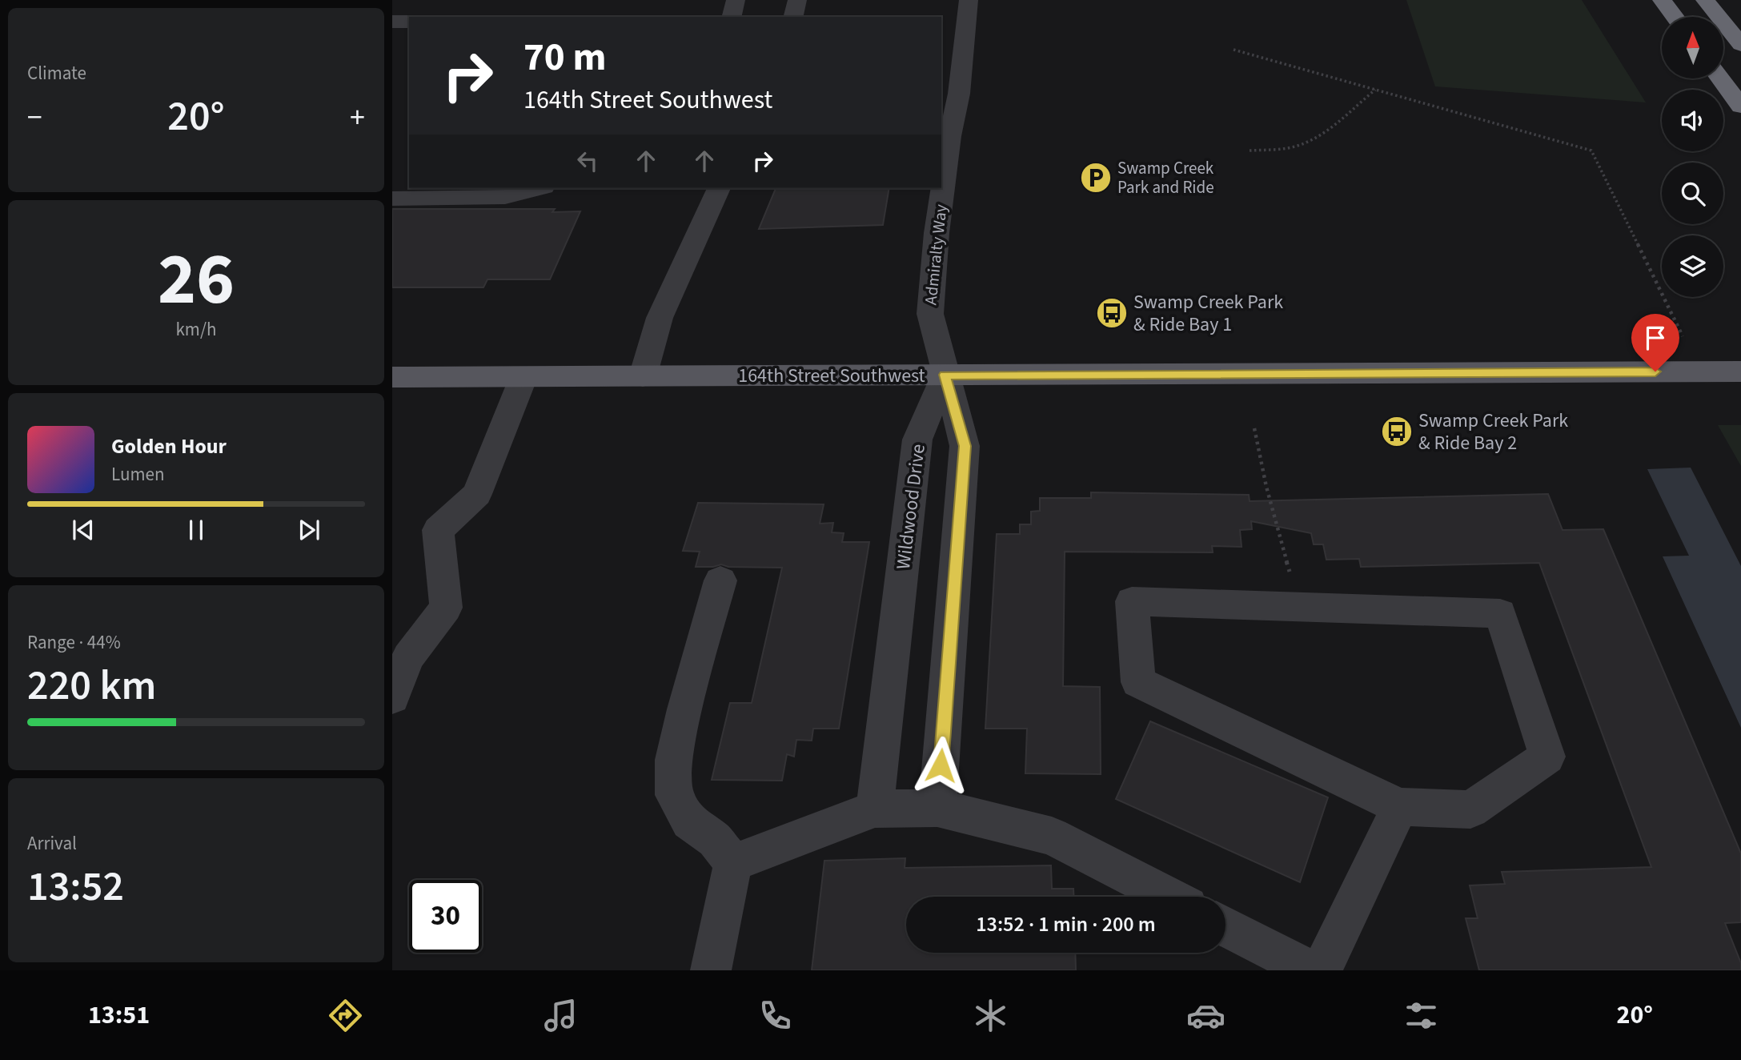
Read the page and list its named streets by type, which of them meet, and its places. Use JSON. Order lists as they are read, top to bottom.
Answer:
{
  "streets": {
    "main road": ["164th Street Southwest"],
    "street": ["Admiralty Way", "Wildwood Drive"]
  },
  "crossings": [
    ["Admiralty Way", "164th Street Southwest"],
    ["Admiralty Way", "Wildwood Drive"],
    ["164th Street Southwest", "Wildwood Drive"]
  ],
  "places": {
    "parking": ["Swamp Creek Park and Ride"],
    "bus stop": ["Swamp Creek Park & Ride Bay 1", "Swamp Creek Park & Ride Bay 2"]
  },
  "north": "top",
  "page": {
    "tile": [
      "Climate",
      ["26", "km/h"],
      ["Range · 44%", "220 km"],
      ["Arrival", "13:52"]
    ],
    "turn": ["70 m", "164th Street Southwest"],
    "heat": ["−", "20°", "+"],
    "song": ["Golden Hour", "Lumen"],
    "limit": "30",
    "trip": "13:52 · 1 min · 200 m",
    "tabs": ["13:51", "20°"]
  }
}
